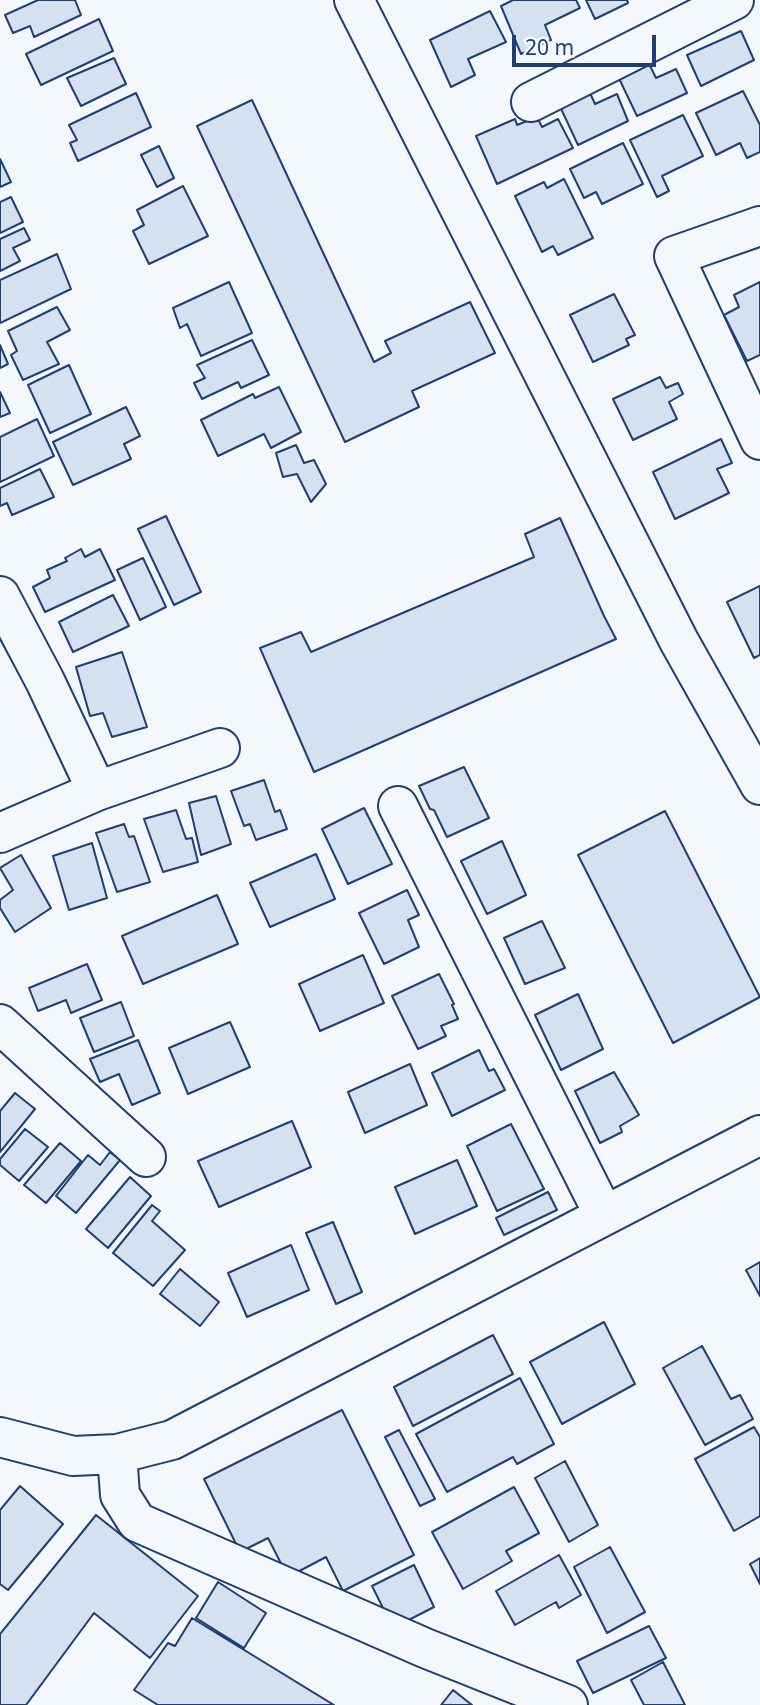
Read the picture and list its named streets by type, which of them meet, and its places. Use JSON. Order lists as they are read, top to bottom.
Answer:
{
  "scale_bar": "20 m"
}
